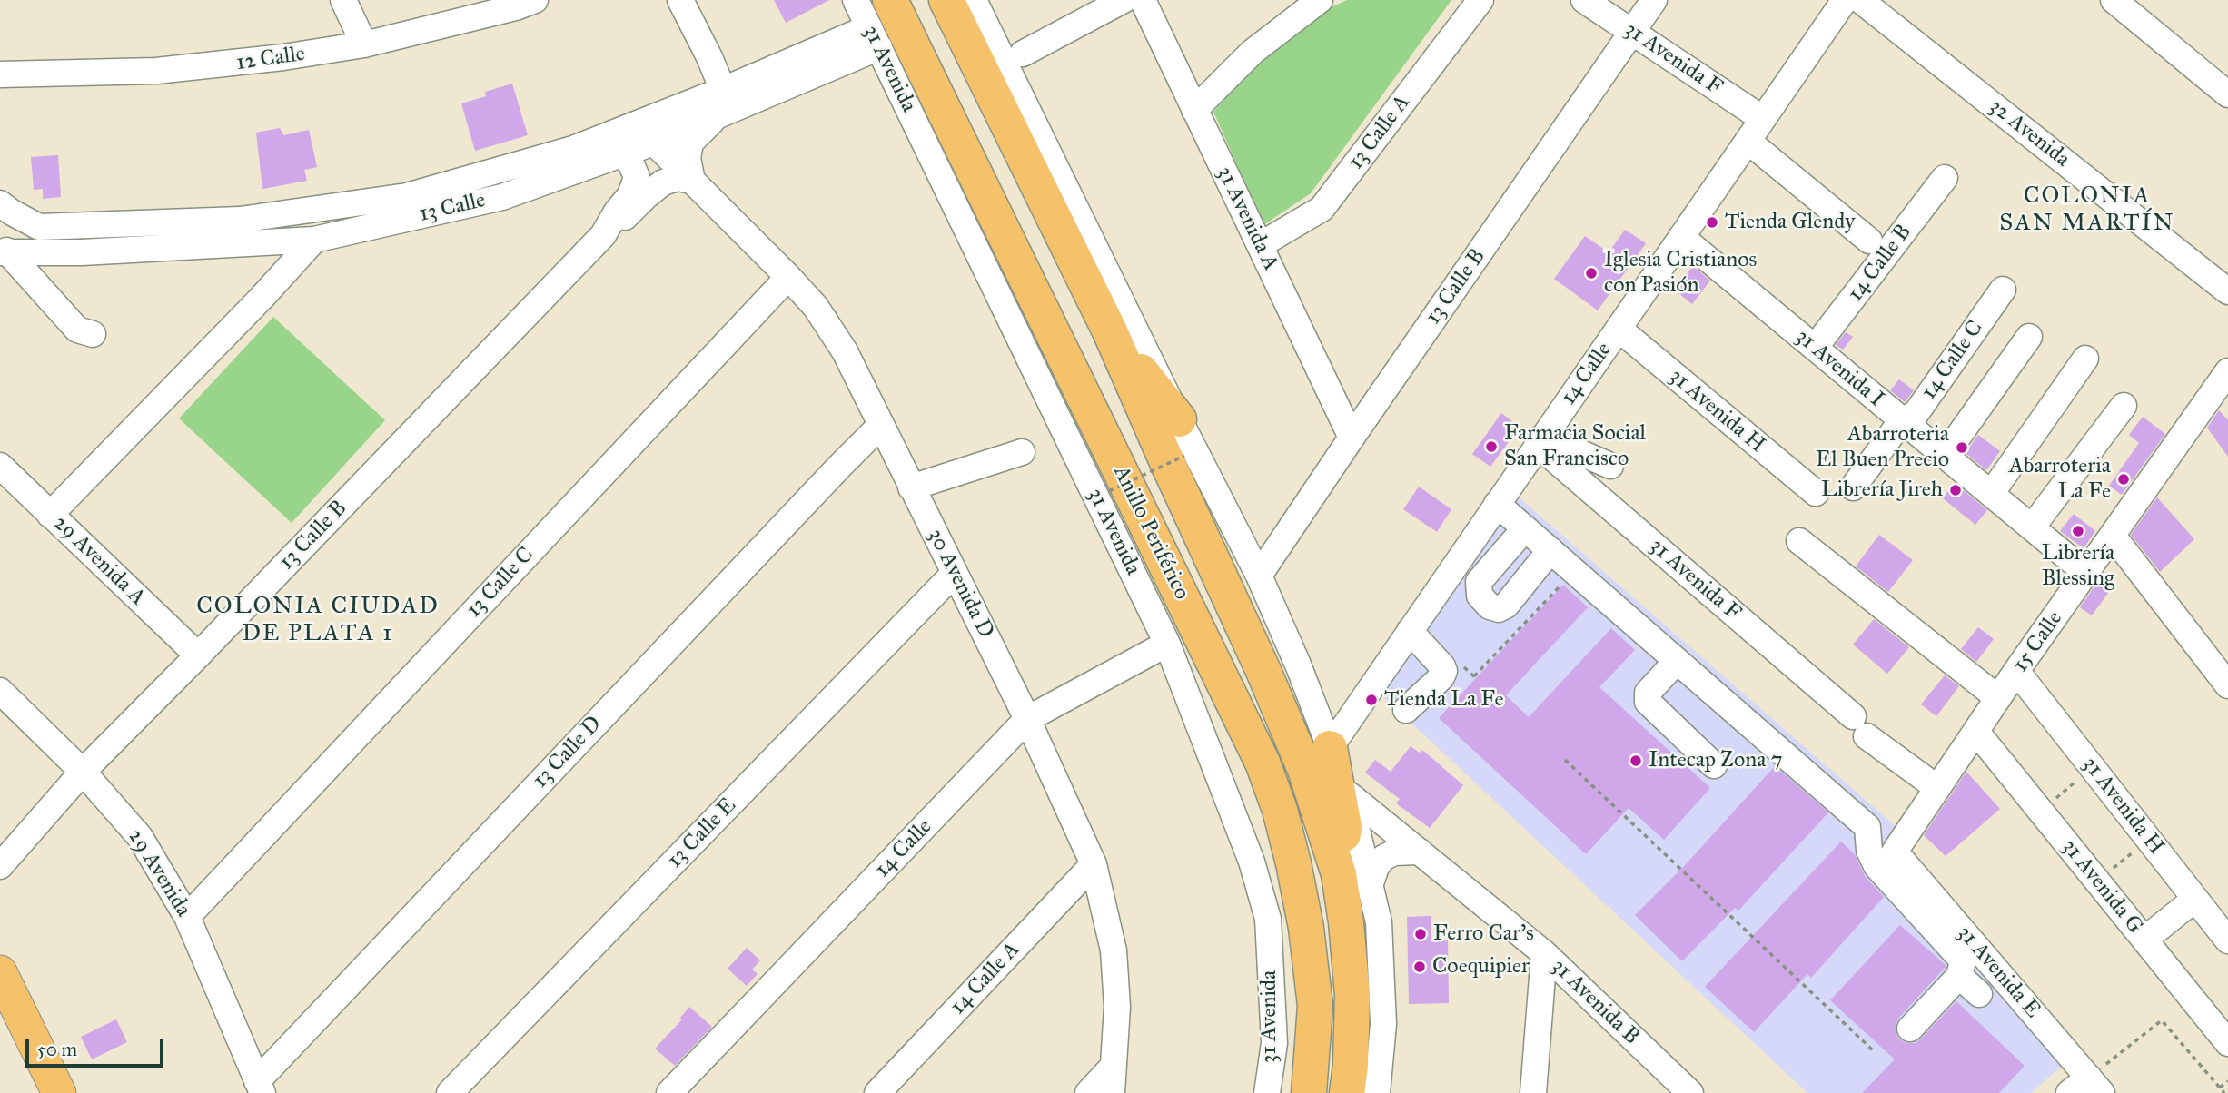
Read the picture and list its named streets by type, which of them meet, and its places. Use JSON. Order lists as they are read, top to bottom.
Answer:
{
  "streets": {
    "highway": ["Anillo Periférico"],
    "street": [
      "12 Calle",
      "31 Avenida F",
      "31 Avenida",
      "13 Calle A",
      "32 Avenida",
      "13 Calle",
      "31 Avenida A",
      "14 Calle B",
      "13 Calle B",
      "14 Calle C",
      "31 Avenida I",
      "14 Calle",
      "31 Avenida H",
      "29 Avenida A",
      "13 Calle C",
      "30 Avenida D",
      "15 Calle",
      "13 Calle D",
      "13 Calle E",
      "29 Avenida",
      "31 Avenida G",
      "31 Avenida E",
      "14 Calle A",
      "31 Avenida B"
    ]
  },
  "crossings": [
    ["31 Avenida F", "13 Calle B"],
    ["31 Avenida F", "14 Calle"],
    ["31 Avenida F", "15 Calle"],
    ["31 Avenida", "13 Calle"],
    ["31 Avenida", "14 Calle"],
    ["13 Calle A", "31 Avenida A"],
    ["13 Calle", "13 Calle B"],
    ["13 Calle", "30 Avenida D"],
    ["31 Avenida A", "13 Calle B"],
    ["14 Calle B", "31 Avenida I"],
    ["13 Calle B", "29 Avenida A"],
    ["13 Calle B", "30 Avenida D"],
    ["13 Calle B", "29 Avenida"],
    ["14 Calle C", "31 Avenida I"],
    ["31 Avenida I", "14 Calle"],
    ["31 Avenida I", "15 Calle"],
    ["14 Calle", "31 Avenida H"],
    ["14 Calle", "30 Avenida D"],
    ["31 Avenida H", "15 Calle"],
    ["13 Calle C", "30 Avenida D"],
    ["13 Calle C", "29 Avenida"],
    ["30 Avenida D", "13 Calle D"],
    ["30 Avenida D", "13 Calle E"],
    ["30 Avenida D", "14 Calle A"],
    ["15 Calle", "31 Avenida G"],
    ["15 Calle", "31 Avenida E"],
    ["13 Calle D", "29 Avenida"]
  ],
  "districts": ["COLONIA SAN MARTÍN", "COLONIA CIUDAD DE PLATA 1"],
  "places": [
    "Tienda Glendy",
    "Iglesia Cristianos con Pasión",
    "Farmacia Social San Francisco",
    "Abarroteria El Buen Precio",
    "Abarroteria La Fe",
    "Librería Jireh",
    "Librería Blessing",
    "Tienda La Fe",
    "Intecap Zona 7",
    "Ferro Car's",
    "Coequipier"
  ],
  "scale_bar": "50 m"
}
